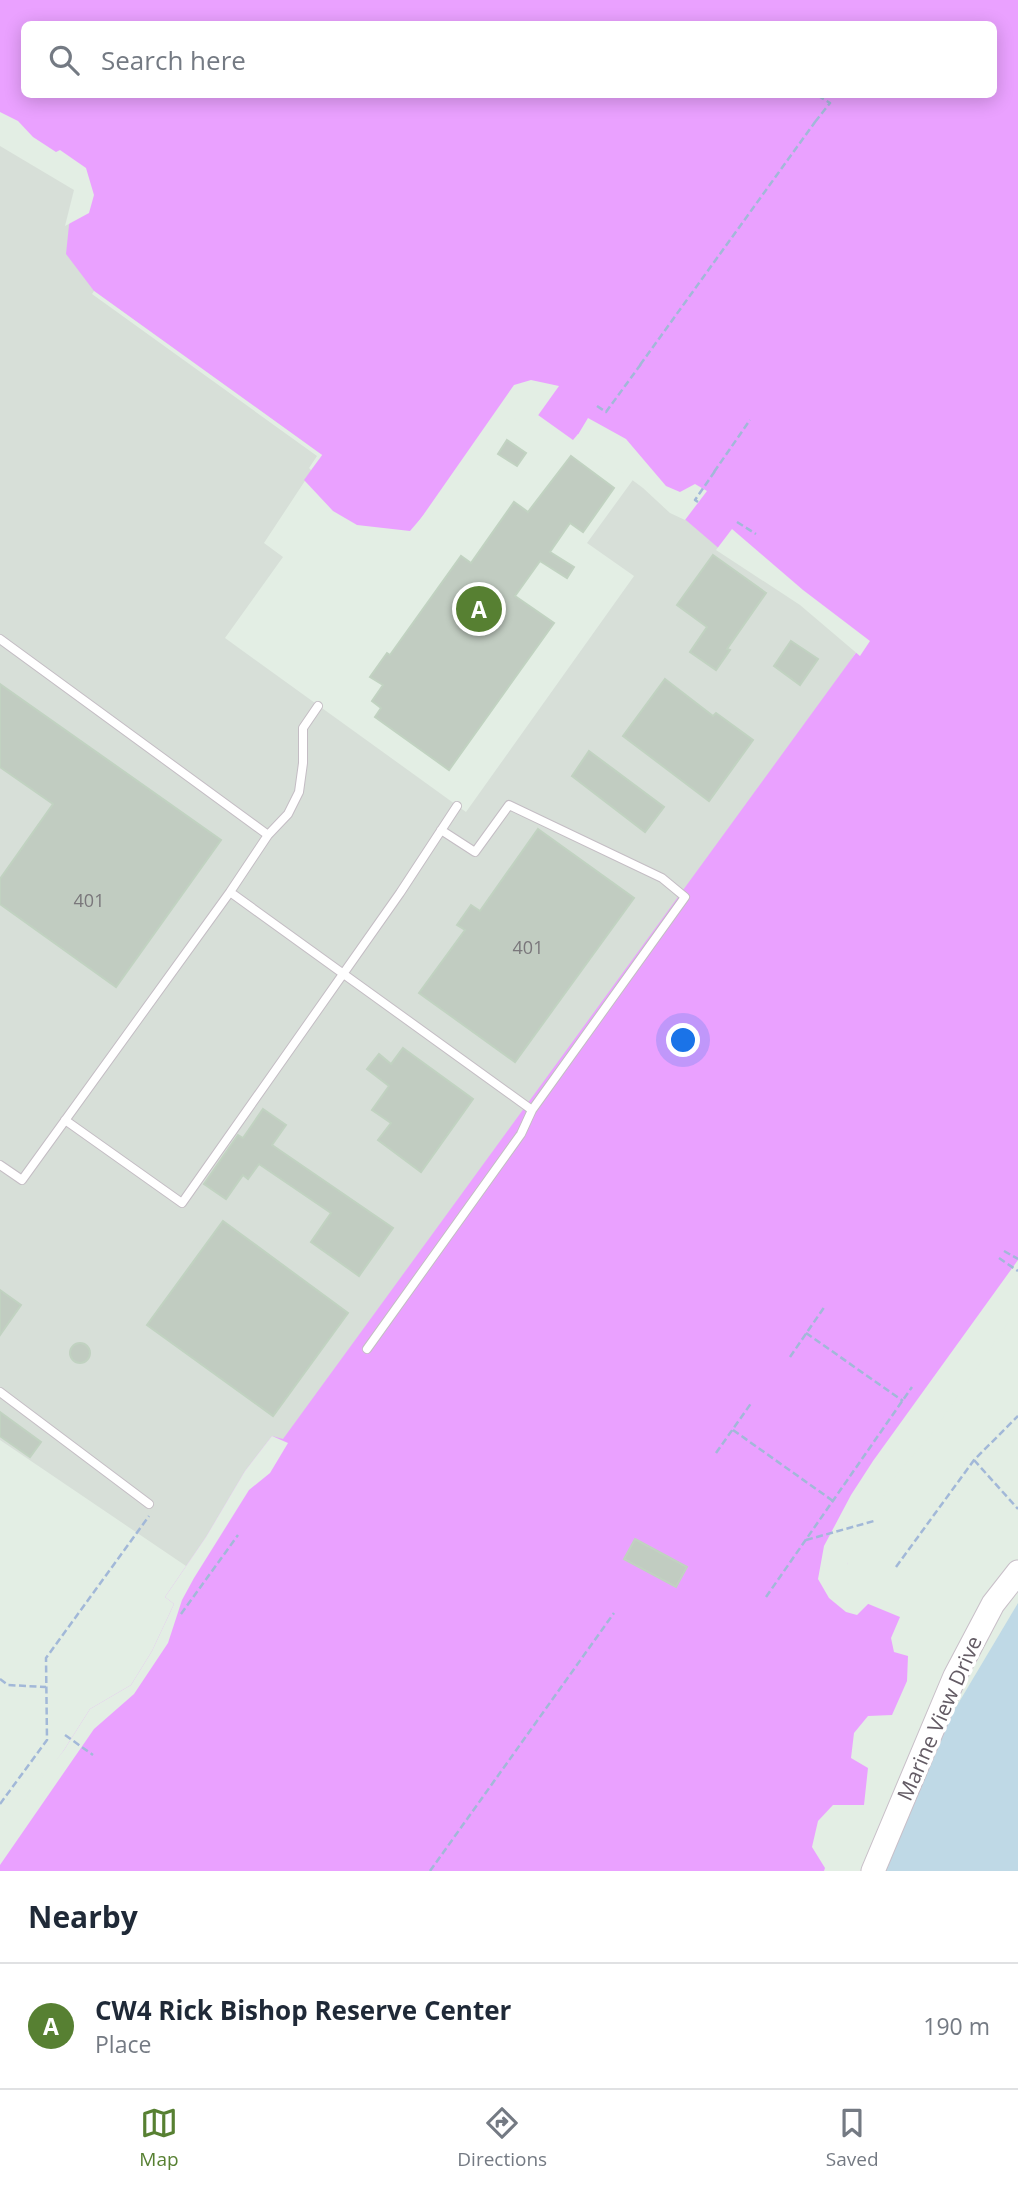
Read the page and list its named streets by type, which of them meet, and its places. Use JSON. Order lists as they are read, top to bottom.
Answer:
{
  "streets": {
    "main road": ["Marine View Drive"]
  },
  "house_numbers": ["401", "401"],
  "page": {
    "search": "Search here",
    "pins": "A",
    "heading": "Nearby",
    "list": [
      {
        "mark": "A",
        "name": "CW4 Rick Bishop Reserve Center",
        "note": "Place",
        "value": "190 m"
      }
    ],
    "nav": ["Map", "Directions", "Saved"]
  }
}
